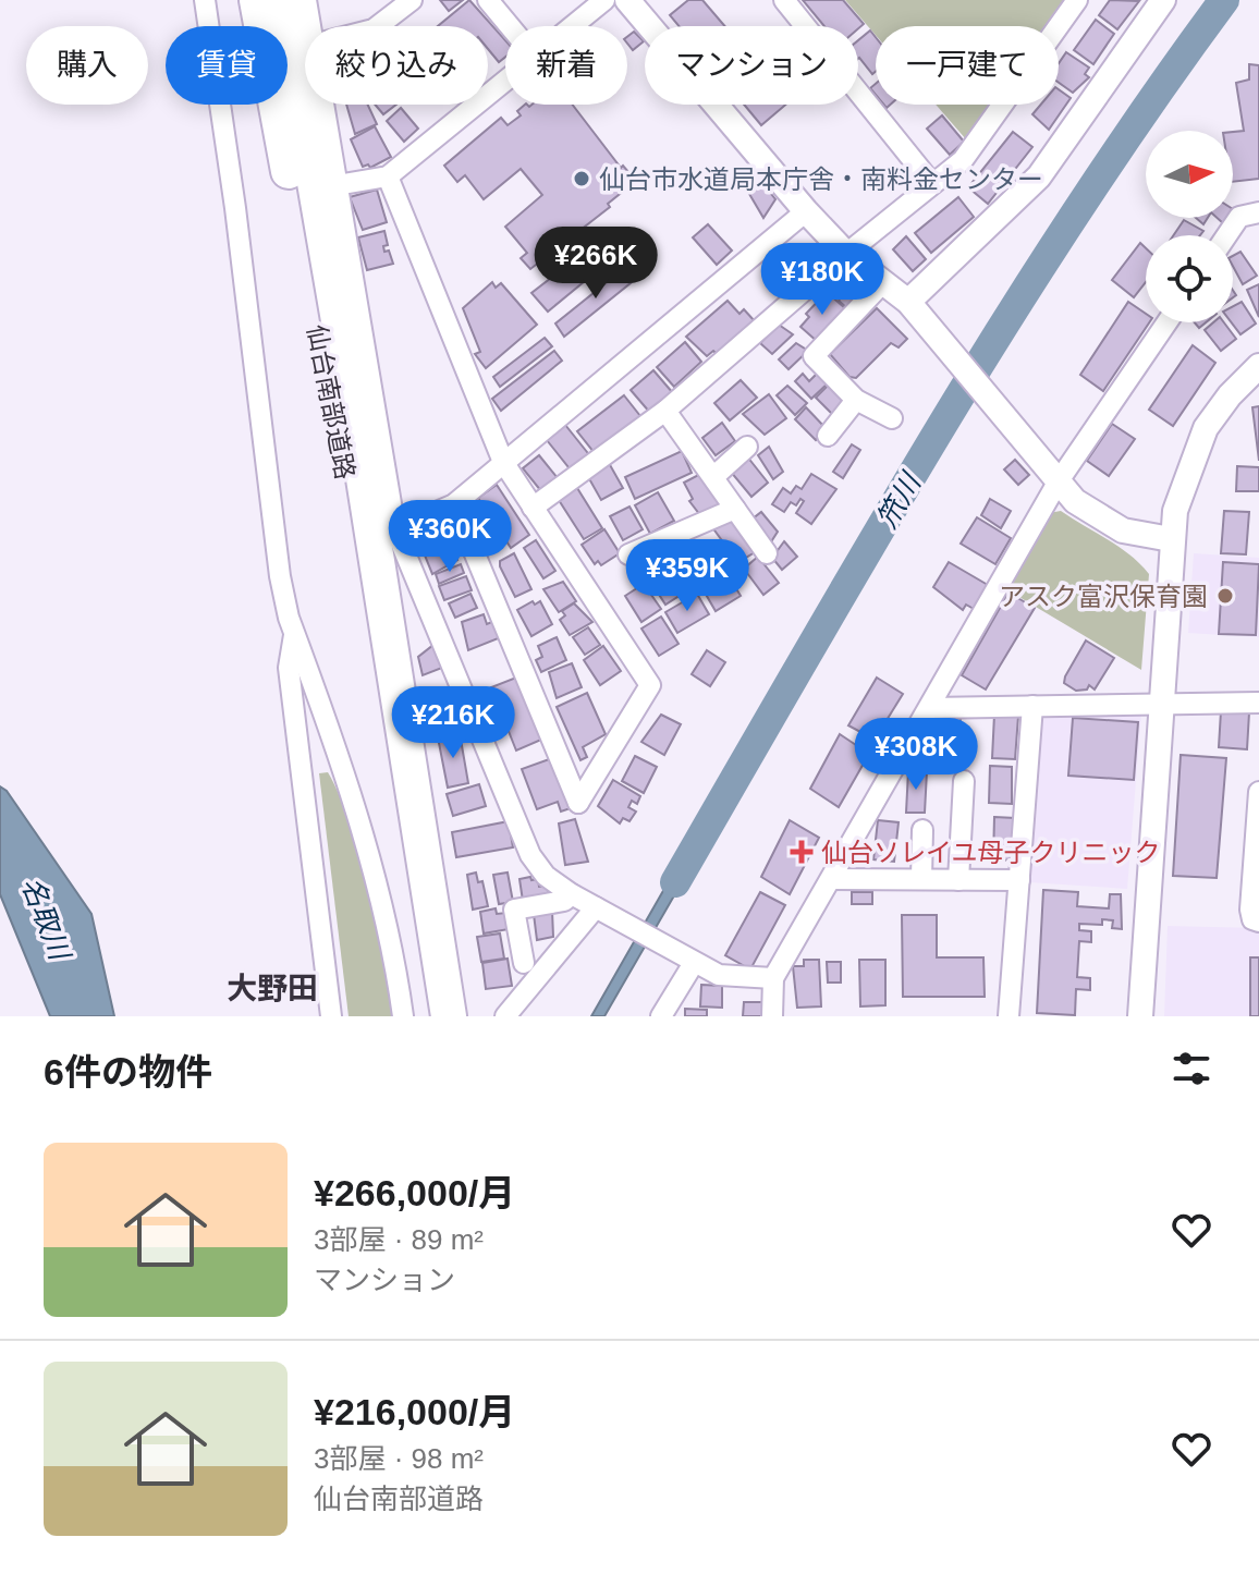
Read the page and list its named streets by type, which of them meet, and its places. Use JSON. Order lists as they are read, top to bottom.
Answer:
{
  "streets": {
    "highway": ["仙台南部道路"]
  },
  "districts": ["大野田"],
  "water": ["笊川", "名取川"],
  "places": {
    "other": ["仙台市水道局本庁舎・南料金センター", "アスク富沢保育園"],
    "health": ["仙台ソレイユ母子クリニック"]
  },
  "north": "right",
  "page": {
    "chip": [
      "購入",
      "賃貸",
      "絞り込み",
      "新着",
      "マンション",
      "一戸建て"
    ],
    "price": [
      "¥266K",
      "¥180K",
      "¥360K",
      "¥359K",
      "¥216K",
      "¥308K"
    ],
    "heading": "6件の物件",
    "list": [
      {
        "name": "¥266,000/月",
        "note": "3部屋 · 89 m² · マンション"
      },
      {
        "name": "¥216,000/月",
        "note": "3部屋 · 98 m² · 仙台南部道路"
      }
    ]
  }
}
